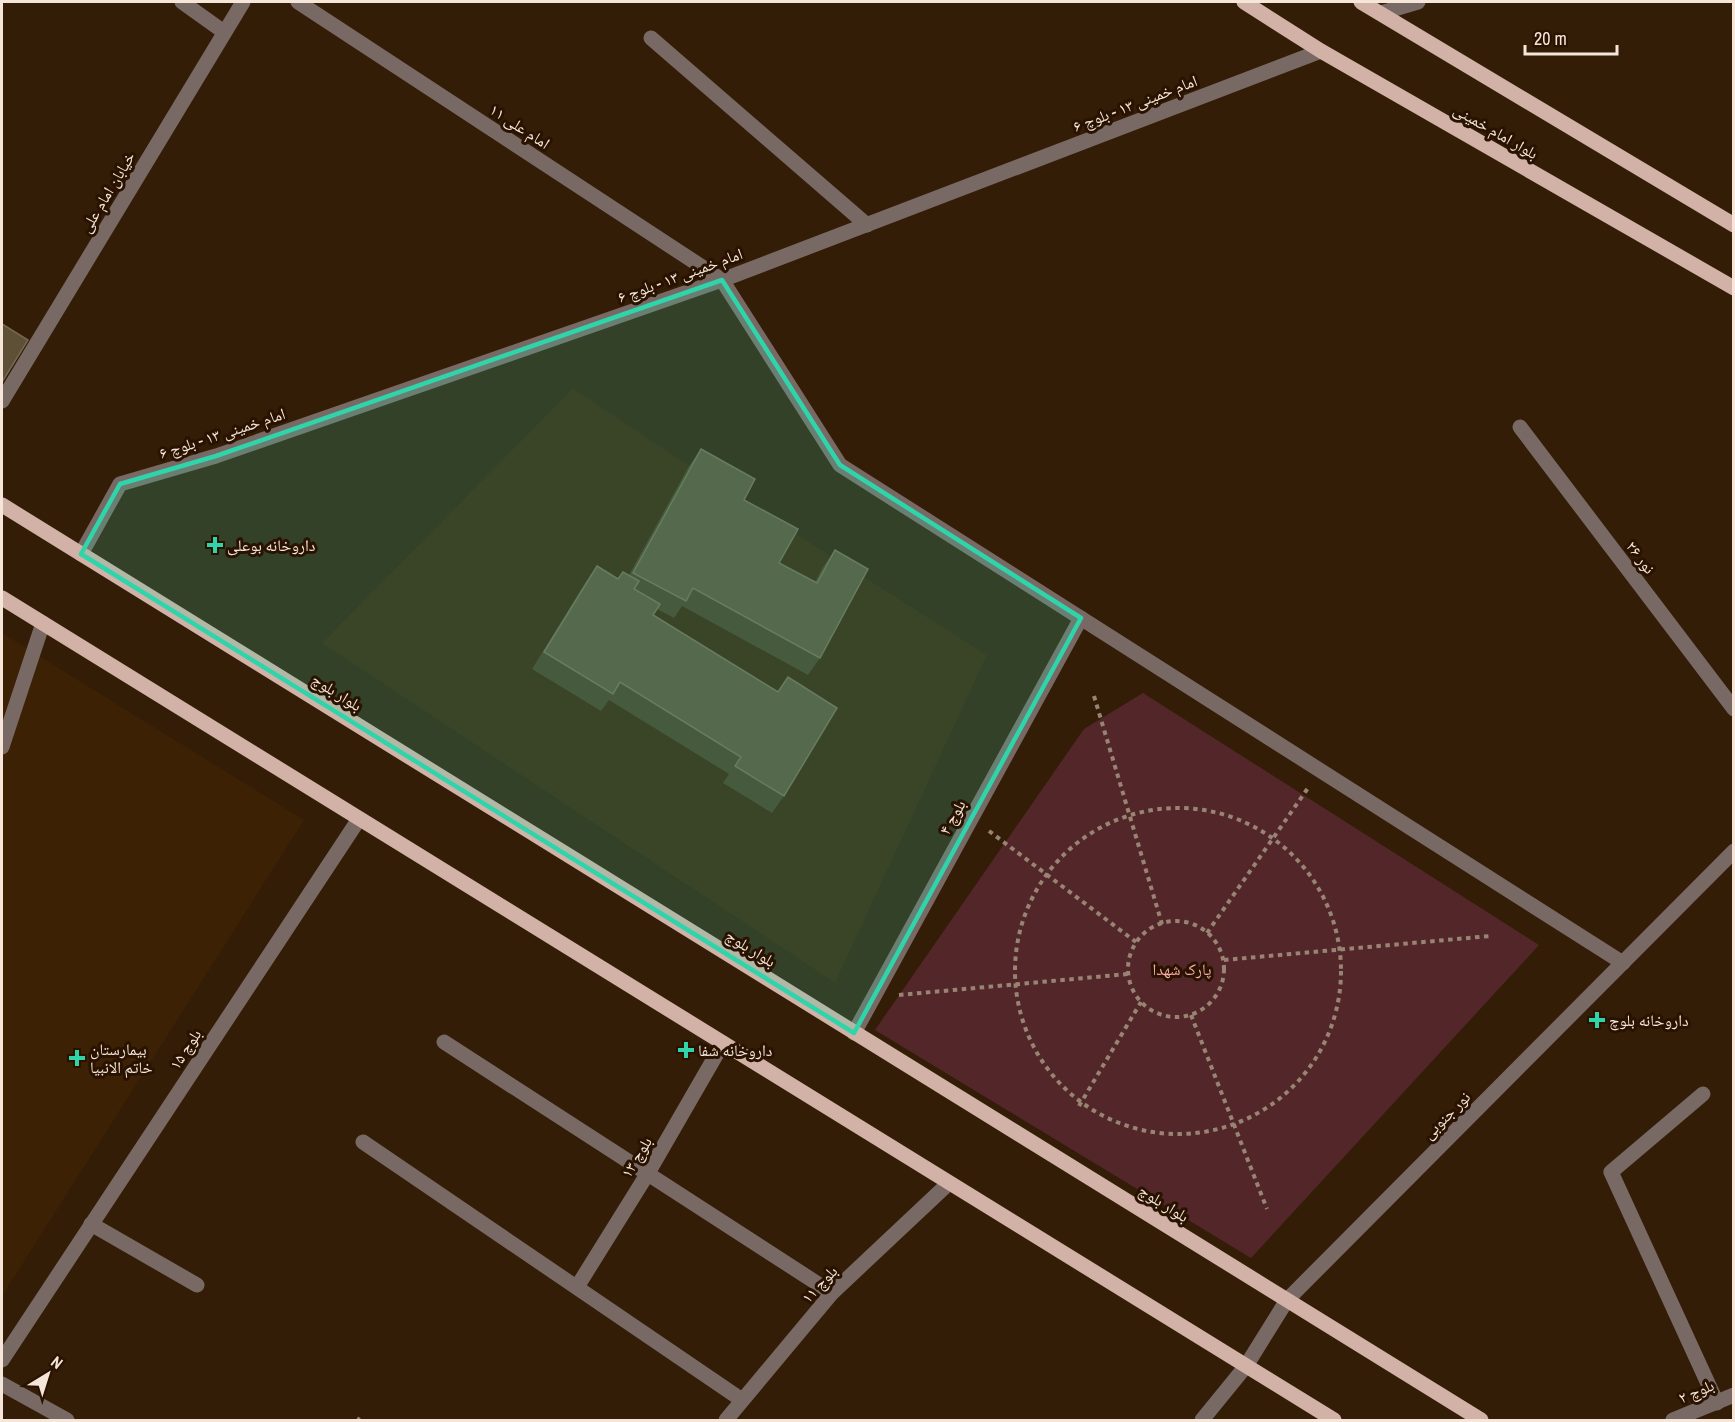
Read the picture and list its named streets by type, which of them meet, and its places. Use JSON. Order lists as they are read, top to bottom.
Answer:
{
  "streets": {
    "main road": ["بلوار امام خمینی", "بلوار بلوچ"],
    "street": [
      "امام خمینی ۱۳ - بلوچ ۶",
      "امام علی ۱۱",
      "خیابان امام علی",
      "نور ۲۶",
      "بلوچ ۴",
      "بلوچ ۱۵",
      "نور جنوبی",
      "بلوچ ۱۳",
      "بلوچ ۱۱",
      "بلوچ ۲"
    ]
  },
  "crossings": [
    ["امام خمینی ۱۳ - بلوچ ۶", "امام علی ۱۱"],
    ["امام خمینی ۱۳ - بلوچ ۶", "بلوار امام خمینی"],
    ["امام خمینی ۱۳ - بلوچ ۶", "بلوار بلوچ"],
    ["بلوار بلوچ", "بلوچ ۴"],
    ["بلوار بلوچ", "نور جنوبی"]
  ],
  "parks": ["پارک شهدا"],
  "places": {
    "health": [
      "داروخانه بوعلی",
      "داروخانه بلوچ",
      "داروخانه شفا",
      "بیمارستان خاتم الانبیا"
    ]
  },
  "scale_bar": "20 m",
  "north": "top right"
}
